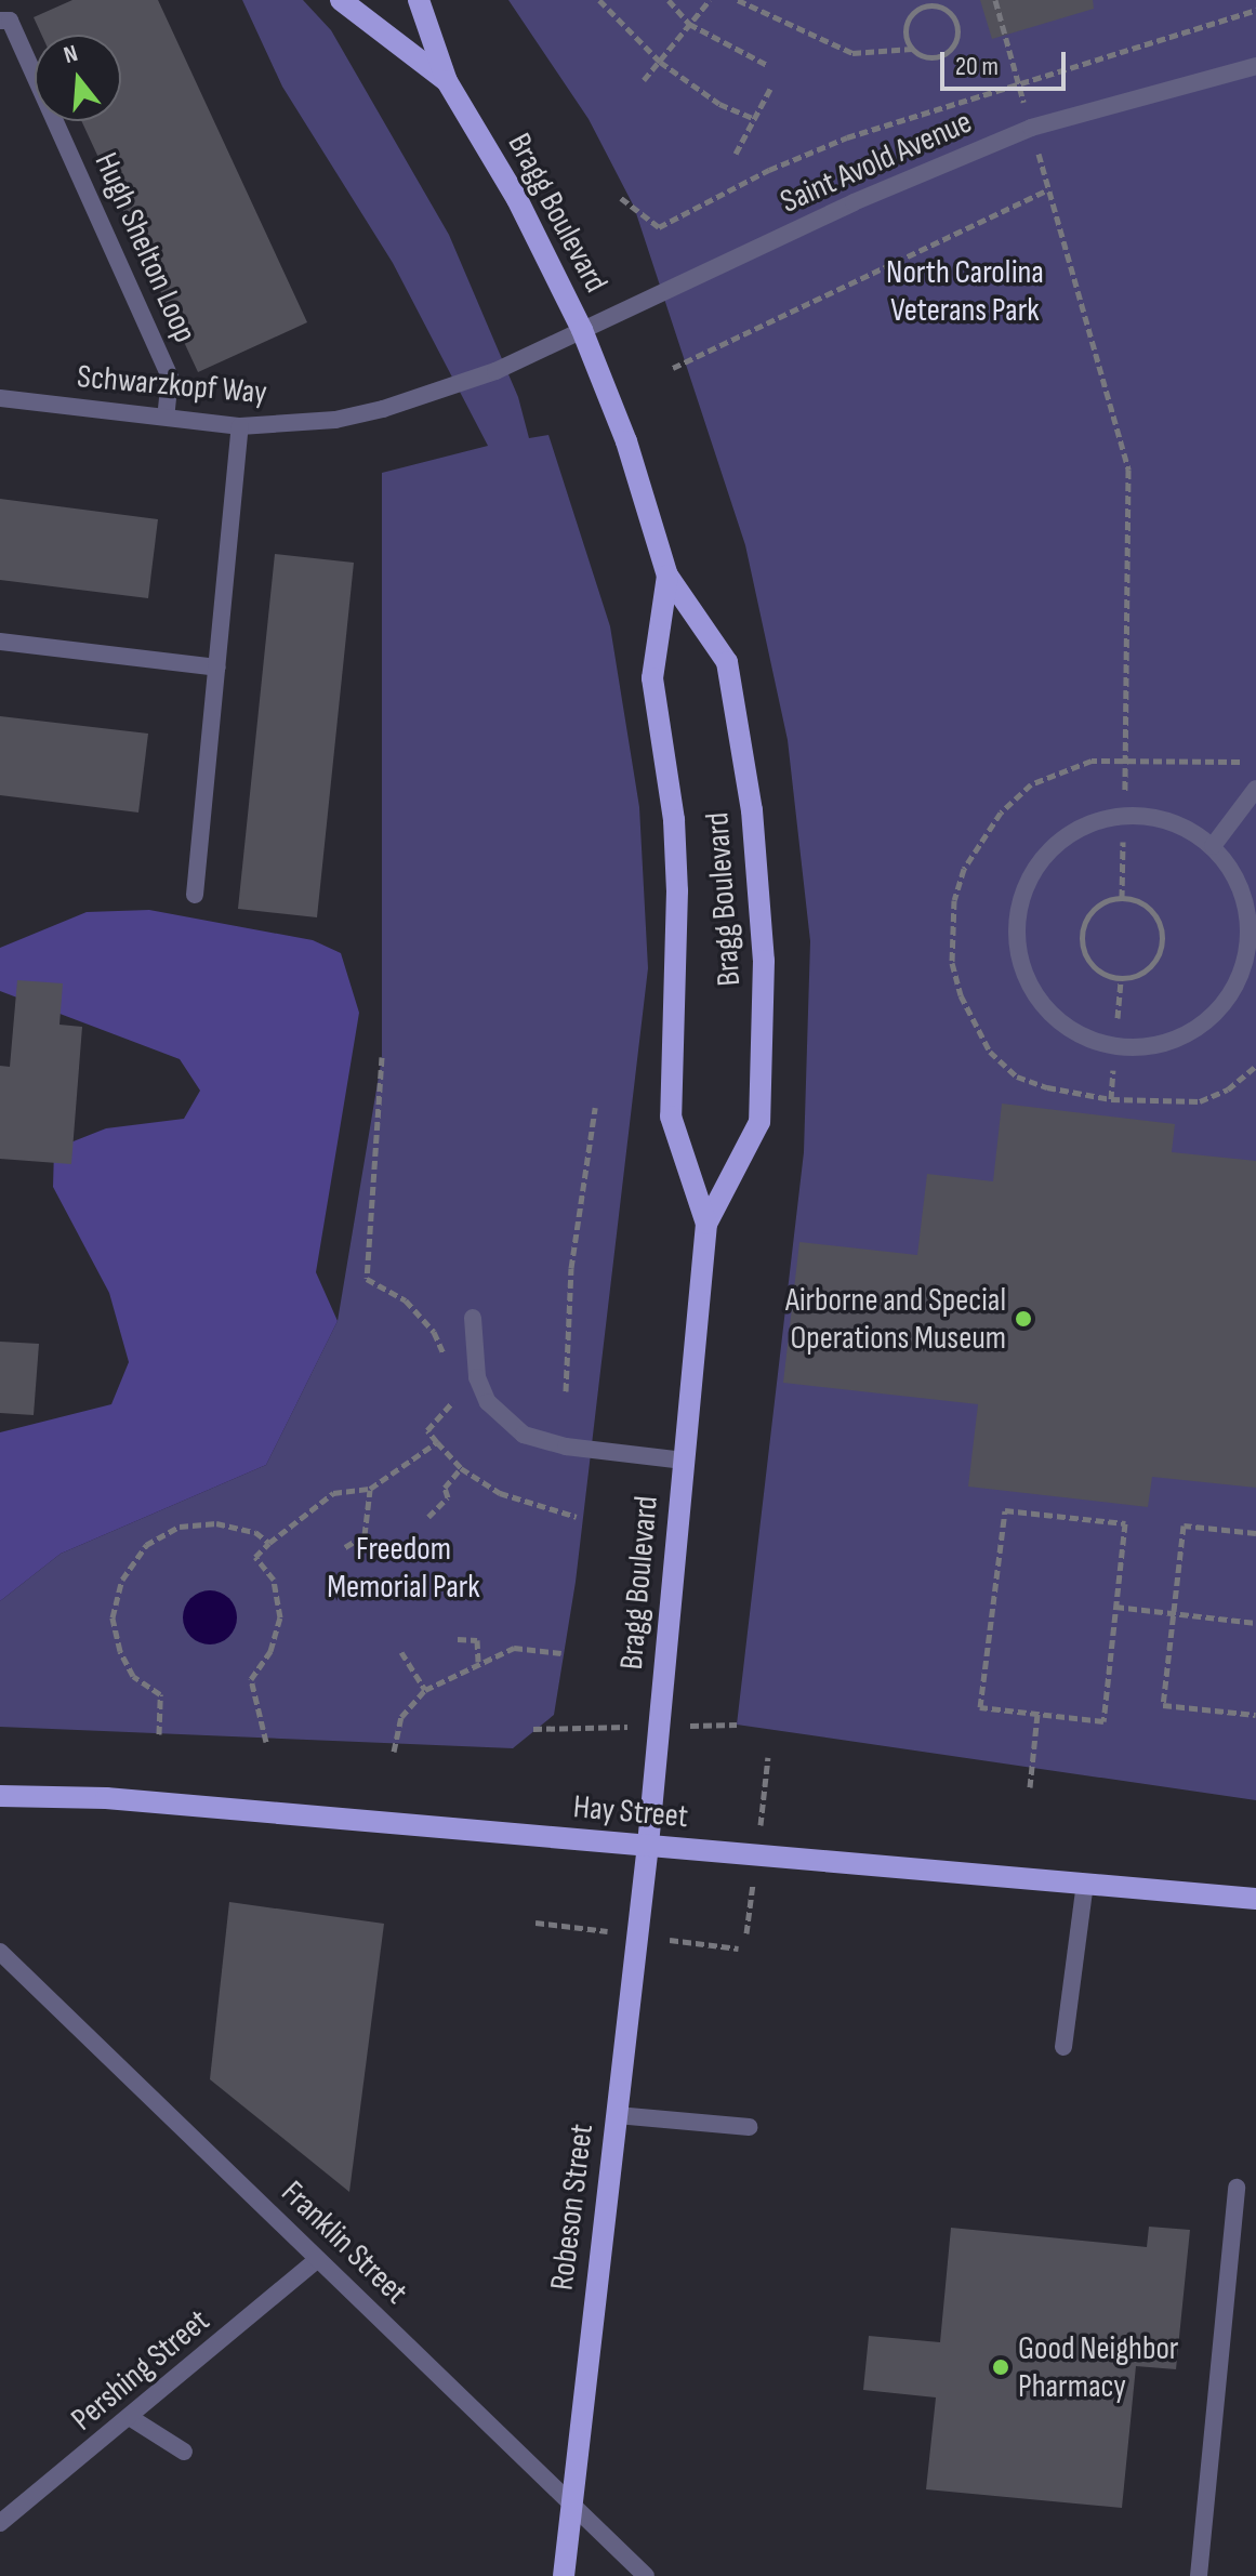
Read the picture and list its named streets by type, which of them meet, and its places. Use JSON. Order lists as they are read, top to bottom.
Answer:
{
  "streets": {
    "main road": ["Bragg Boulevard", "Hay Street", "Robeson Street"],
    "street": [
      "Saint Avold Avenue",
      "Hugh Shelton Loop",
      "Schwarzkopf Way",
      "Franklin Street",
      "Pershing Street"
    ]
  },
  "crossings": [
    ["Saint Avold Avenue", "Bragg Boulevard"],
    ["Saint Avold Avenue", "Schwarzkopf Way"],
    ["Bragg Boulevard", "Schwarzkopf Way"],
    ["Bragg Boulevard", "Hay Street"],
    ["Bragg Boulevard", "Robeson Street"],
    ["Hugh Shelton Loop", "Schwarzkopf Way"],
    ["Hay Street", "Robeson Street"],
    ["Robeson Street", "Franklin Street"],
    ["Franklin Street", "Pershing Street"]
  ],
  "parks": ["North Carolina Veterans Park", "Freedom Memorial Park"],
  "places": ["Airborne and Special Operations Museum", "Good Neighbor Pharmacy"],
  "scale_bar": "20 m",
  "north": "top"
}
